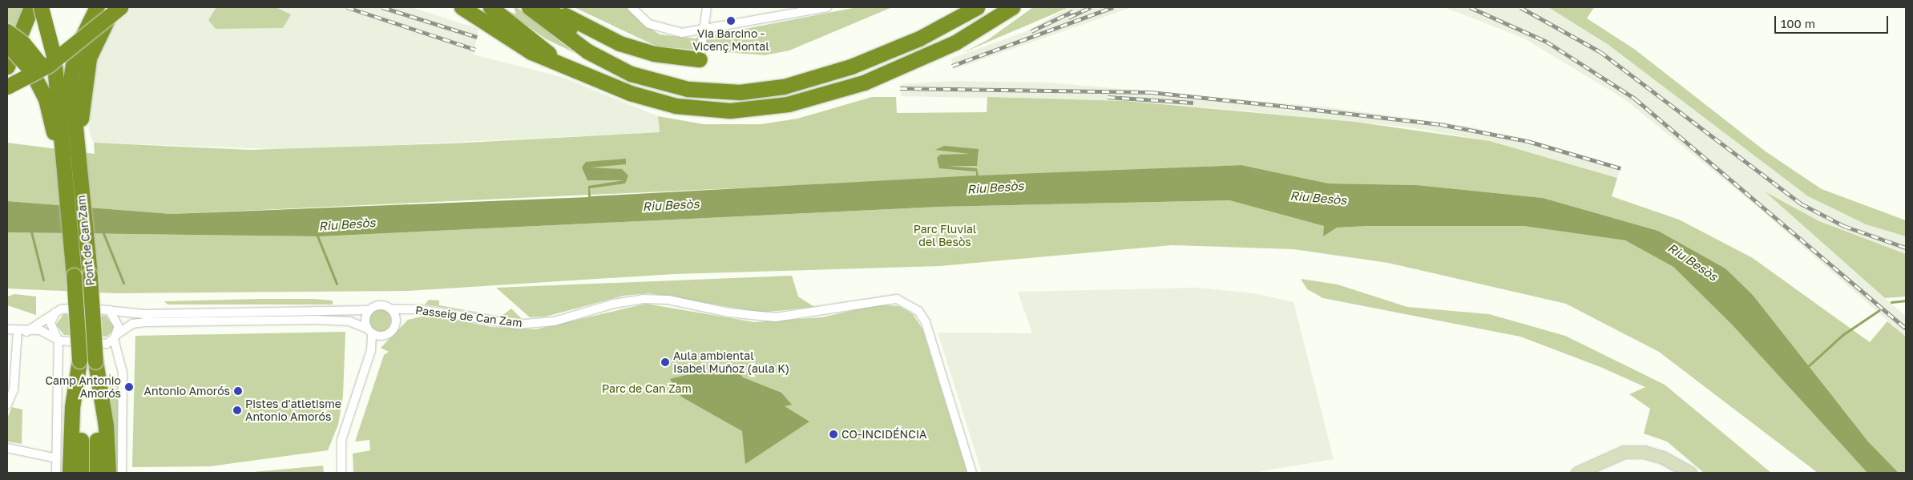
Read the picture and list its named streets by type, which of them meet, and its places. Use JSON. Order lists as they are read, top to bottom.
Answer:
{
  "streets": {
    "highway": ["Pont de Can Zam"],
    "street": ["Passeig de Can Zam"]
  },
  "water": ["Riu Besòs"],
  "parks": ["Parc Fluvial del Besòs", "Parc de Can Zam"],
  "places": [
    "Via Barcino - Vicenç Montal",
    "Aula ambiental Isabel Muñoz (aula K)",
    "Camp Antonio Amorós",
    "Antonio Amorós",
    "Pistes d'atletisme Antonio Amorós",
    "CO-INCIDÉNCIA"
  ],
  "scale_bar": "100 m"
}
